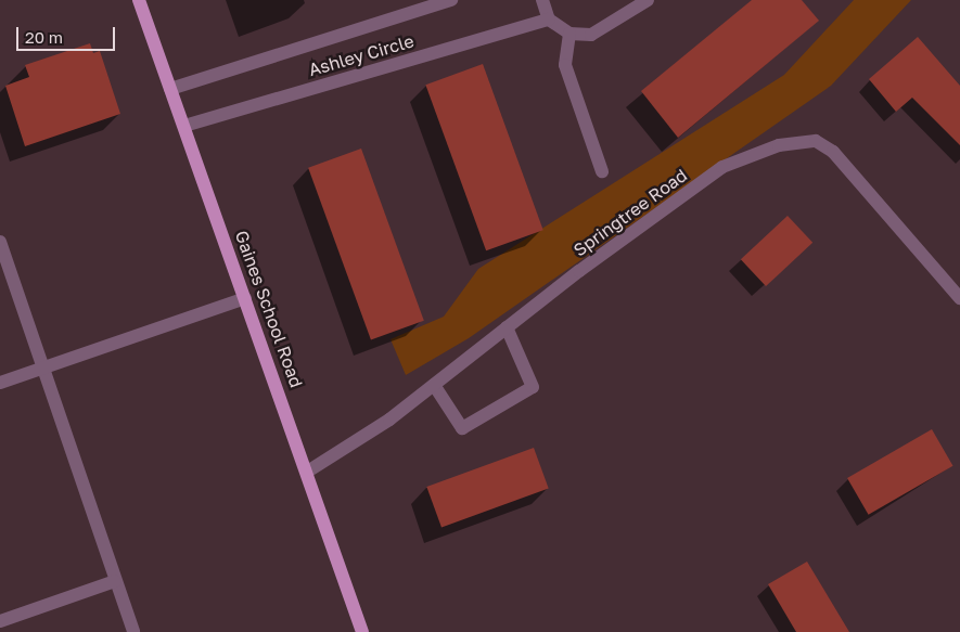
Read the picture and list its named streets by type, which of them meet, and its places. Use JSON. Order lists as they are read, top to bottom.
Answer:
{
  "streets": {
    "main road": ["Gaines School Road"],
    "street": ["Ashley Circle", "Springtree Road"]
  },
  "crossings": [
    ["Ashley Circle", "Gaines School Road"],
    ["Springtree Road", "Gaines School Road"]
  ],
  "scale_bar": "20 m"
}
